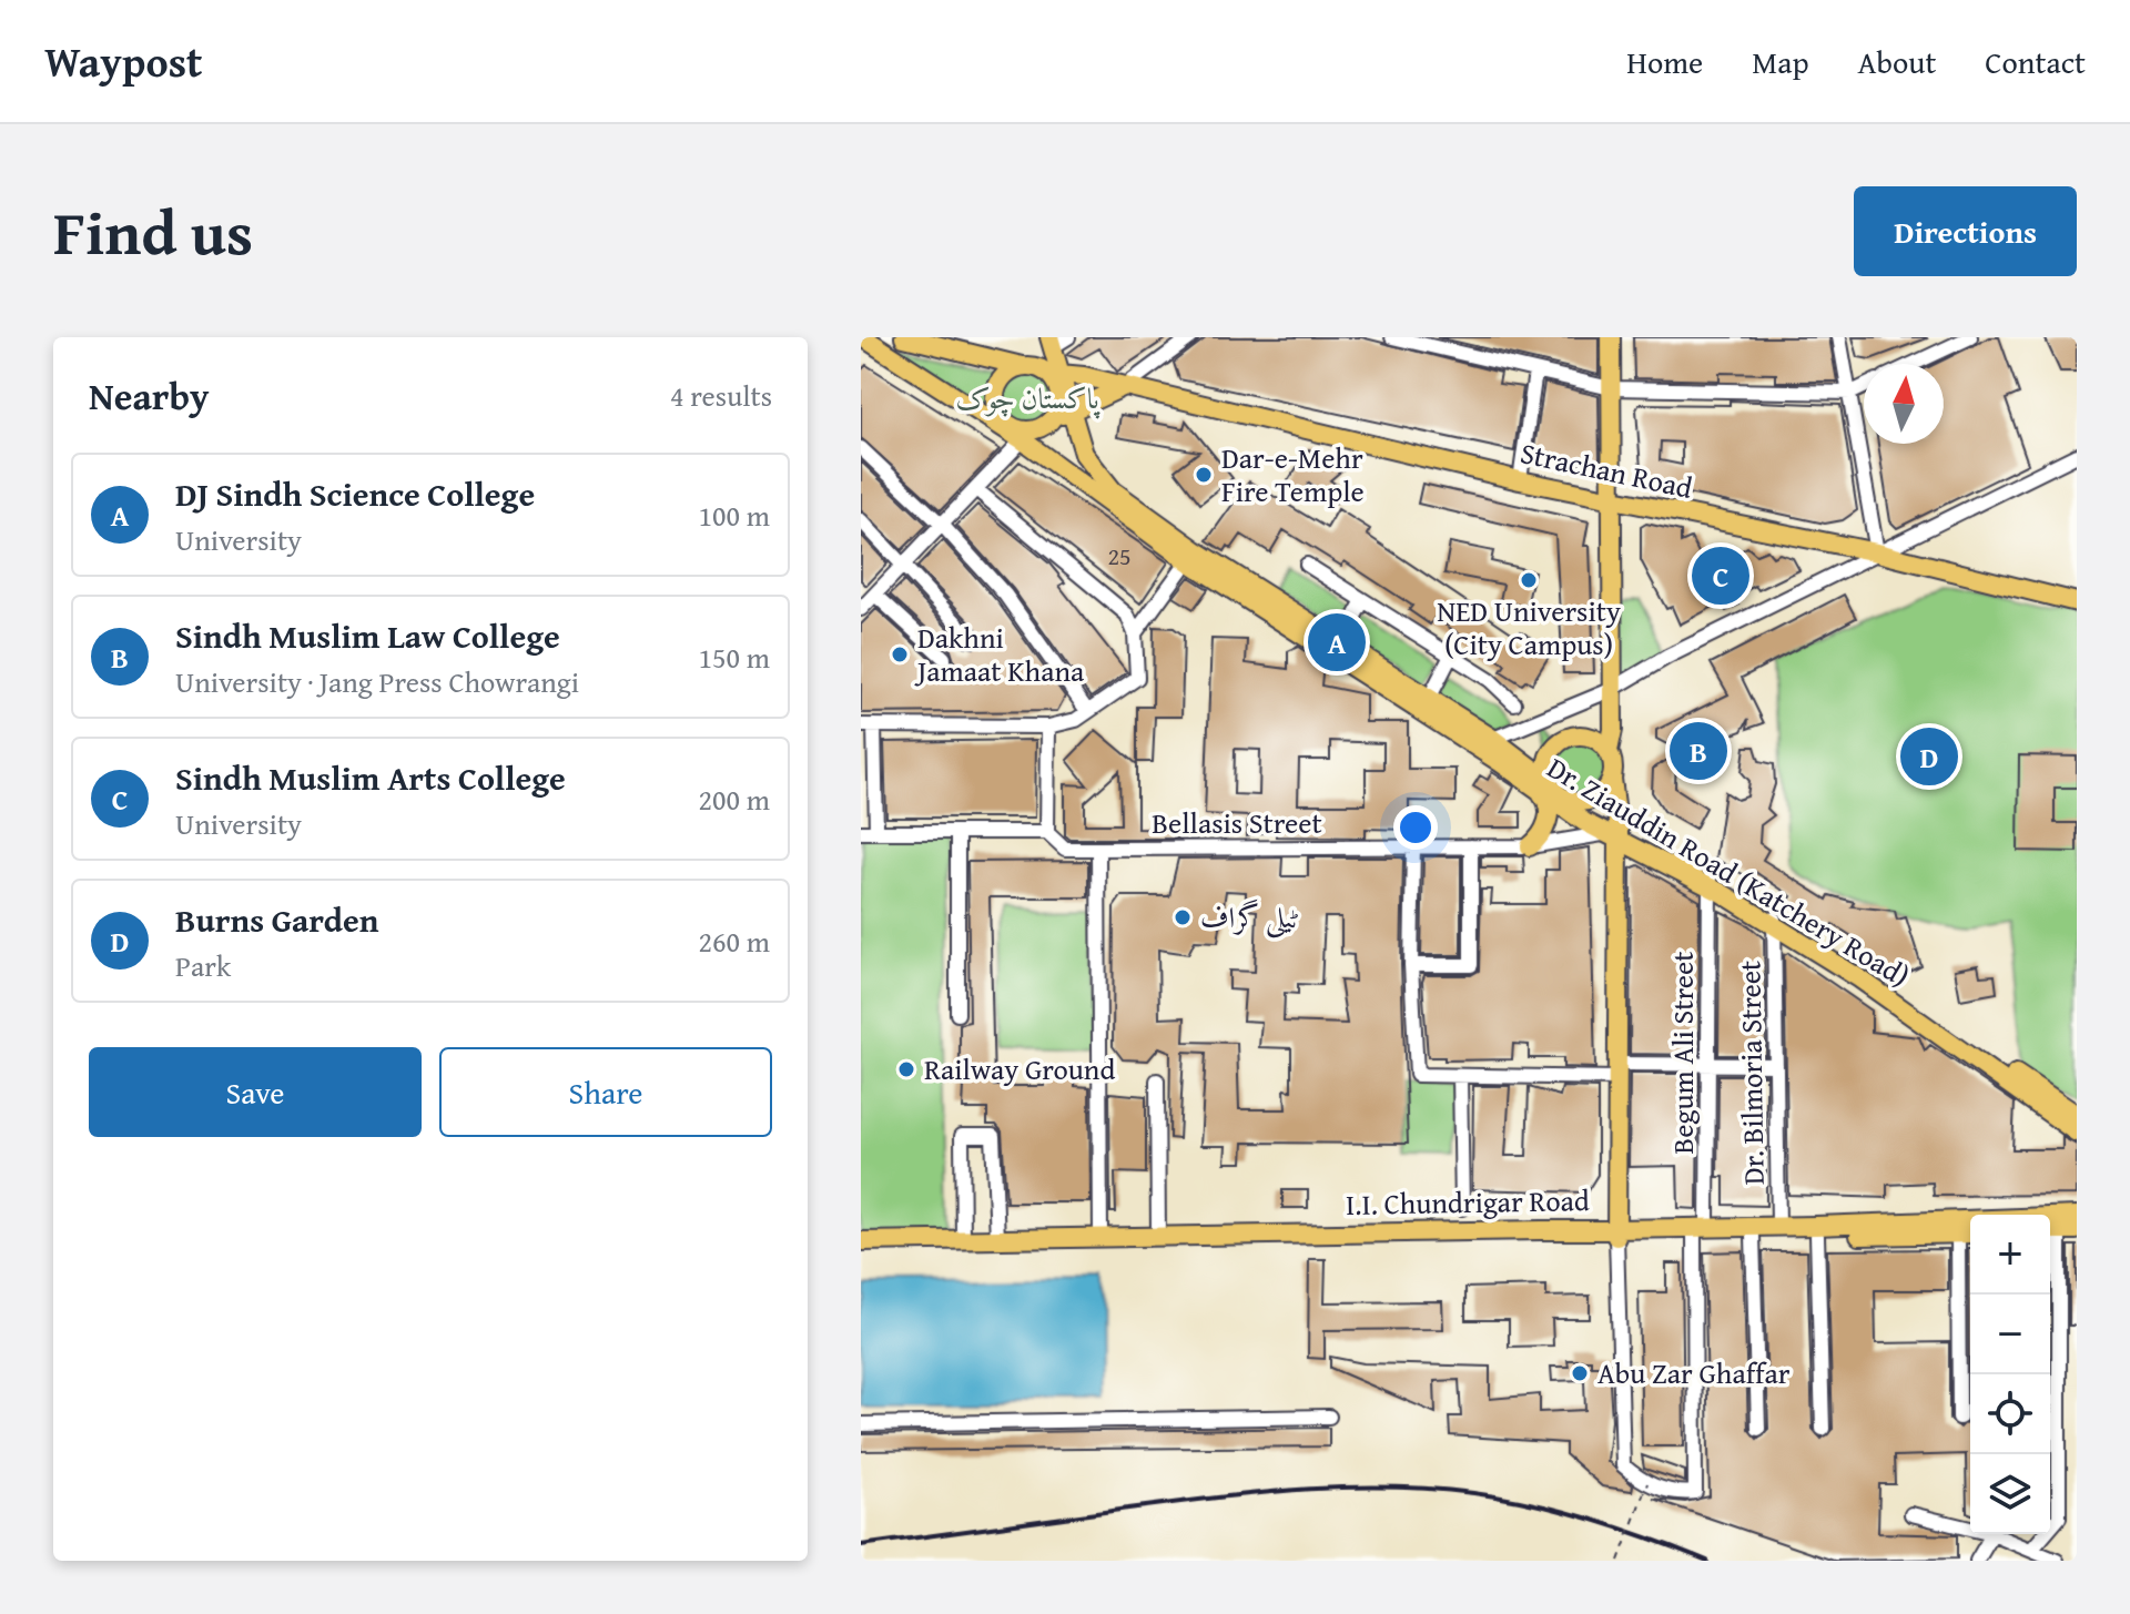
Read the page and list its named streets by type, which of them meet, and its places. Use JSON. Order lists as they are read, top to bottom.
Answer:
{
  "streets": {
    "main road": ["Strachan Road", "Dr. Ziauddin Road (Katchery Road)", "I.I. Chundrigar Road"],
    "street": ["Bellasis Street", "Begum Ali Street", "Dr. Bilmoria Street"]
  },
  "crossings": [
    ["Strachan Road", "Dr. Ziauddin Road (Katchery Road)"],
    ["Bellasis Street", "Dr. Ziauddin Road (Katchery Road)"],
    ["Dr. Ziauddin Road (Katchery Road)", "Begum Ali Street"],
    ["Dr. Ziauddin Road (Katchery Road)", "Dr. Bilmoria Street"],
    ["Begum Ali Street", "I.I. Chundrigar Road"],
    ["Dr. Bilmoria Street", "I.I. Chundrigar Road"]
  ],
  "parks": ["پاکستان چوک"],
  "places": [
    "Dar-e-Mehr Fire Temple",
    "NED University (City Campus)",
    "Dakhni Jamaat Khana",
    "ٹیلی گراف",
    "Railway Ground",
    "Abu Zar Ghaffar"
  ],
  "house_numbers": ["25"],
  "north": "top",
  "page": {
    "header": "Waypost",
    "nav": [
      "Home",
      "Map",
      "About",
      "Contact"
    ],
    "title": "Find us",
    "buttons": [
      "Directions",
      ["Save", "Share"]
    ],
    "heading": ["Nearby", "4 results"],
    "list": [
      {
        "mark": "A",
        "name": "DJ Sindh Science College",
        "note": "University",
        "value": "100 m"
      },
      {
        "mark": "B",
        "name": "Sindh Muslim Law College",
        "note": "University · Jang Press Chowrangi",
        "value": "150 m"
      },
      {
        "mark": "C",
        "name": "Sindh Muslim Arts College",
        "note": "University",
        "value": "200 m"
      },
      {
        "mark": "D",
        "name": "Burns Garden",
        "note": "Park",
        "value": "260 m"
      }
    ],
    "pins": [
      "C",
      "A",
      "B",
      "D"
    ],
    "map_buttons": ["+", "−"]
  }
}
